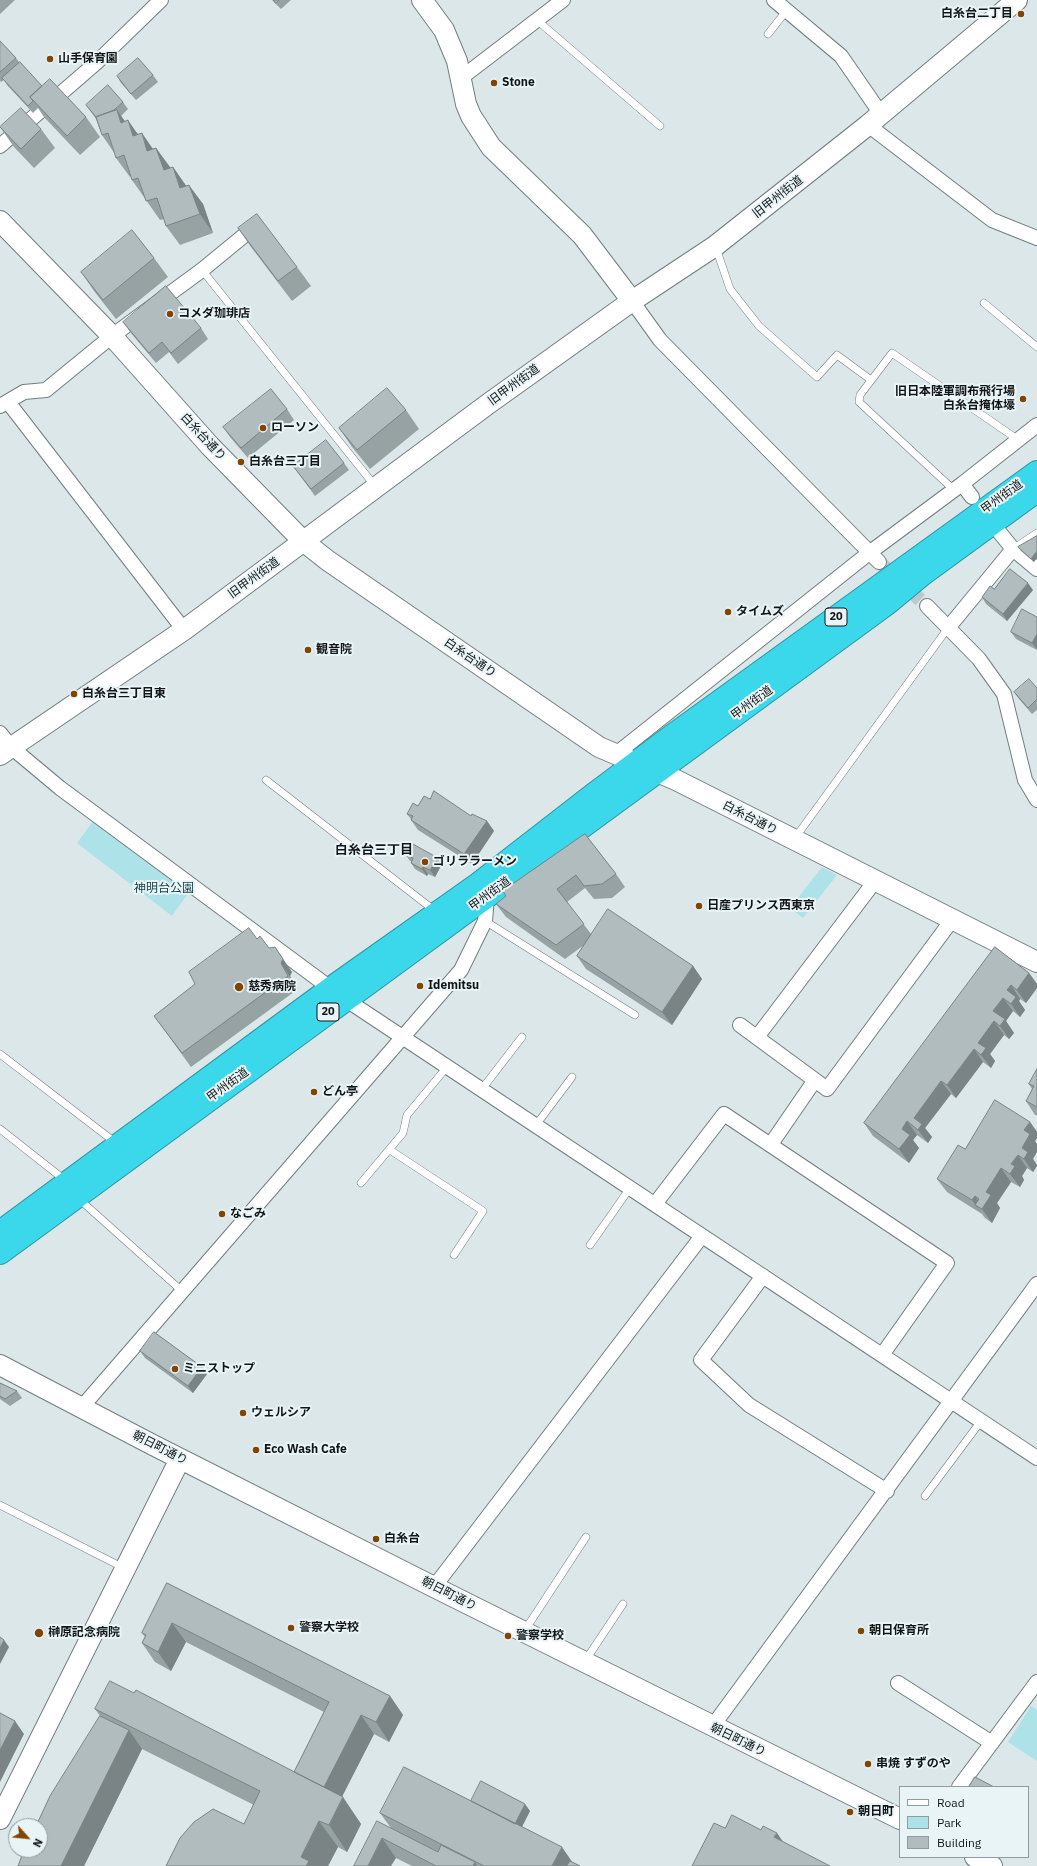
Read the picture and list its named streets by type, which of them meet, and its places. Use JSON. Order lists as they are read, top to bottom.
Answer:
{
  "streets": {
    "highway": ["甲州街道", "20"],
    "street": ["旧甲州街道", "白糸台通り", "朝日町通り"]
  },
  "crossings": [
    ["旧甲州街道", "白糸台通り"],
    ["白糸台通り", "甲州街道"]
  ],
  "districts": ["白糸台三丁目"],
  "parks": ["神明台公園"],
  "places": [
    "白糸台二丁目",
    "山手保育園",
    "Stone",
    "コメダ珈琲店",
    "旧日本陸軍調布飛行場 白糸台掩体壕",
    "ローソン",
    "白糸台三丁目",
    "タイムズ",
    "観音院",
    "白糸台三丁目東",
    "ゴリララーメン",
    "日産プリンス西東京",
    "Idemitsu",
    "慈秀病院",
    "どん亭",
    "なごみ",
    "ミニストップ",
    "ウェルシア",
    "Eco Wash Cafe",
    "白糸台",
    "警察大学校",
    "朝日保育所",
    "榊原記念病院",
    "警察学校",
    "串焼 すずのや",
    "朝日町"
  ],
  "legend": ["Road", "Park", "Building"],
  "north": "bottom right"
}
